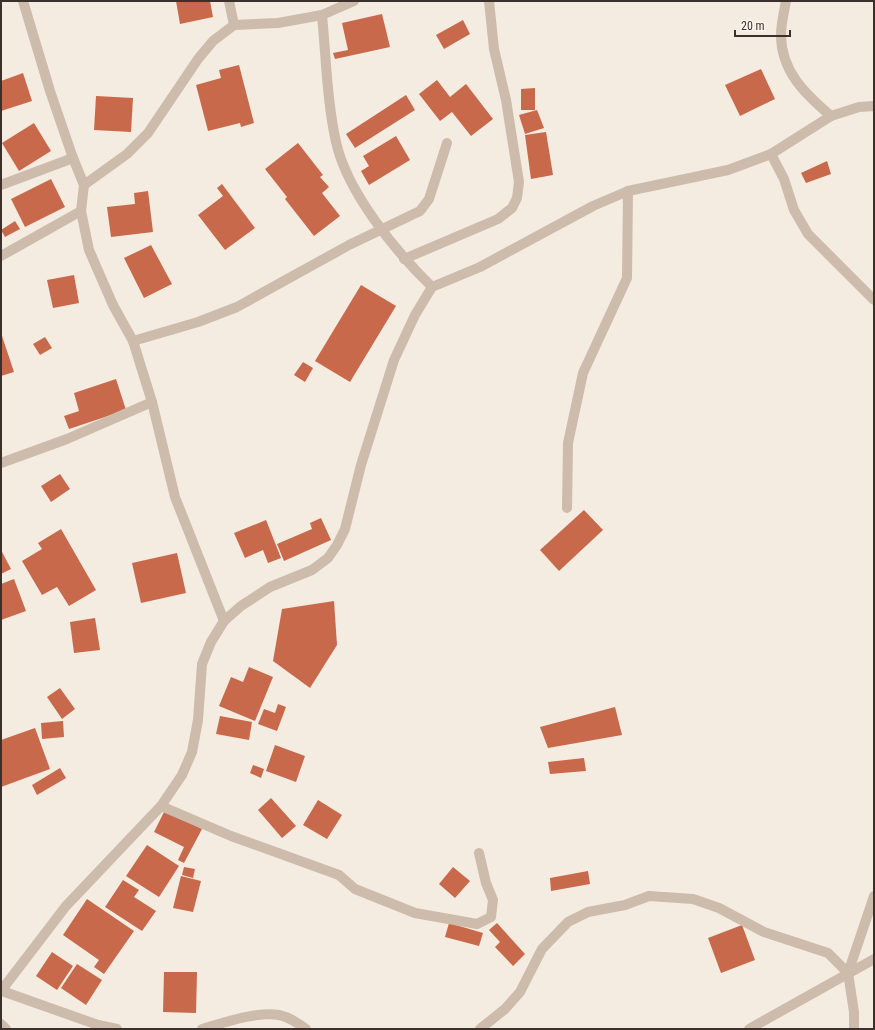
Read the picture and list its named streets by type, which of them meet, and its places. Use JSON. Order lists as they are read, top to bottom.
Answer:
{
  "scale_bar": "20 m"
}
